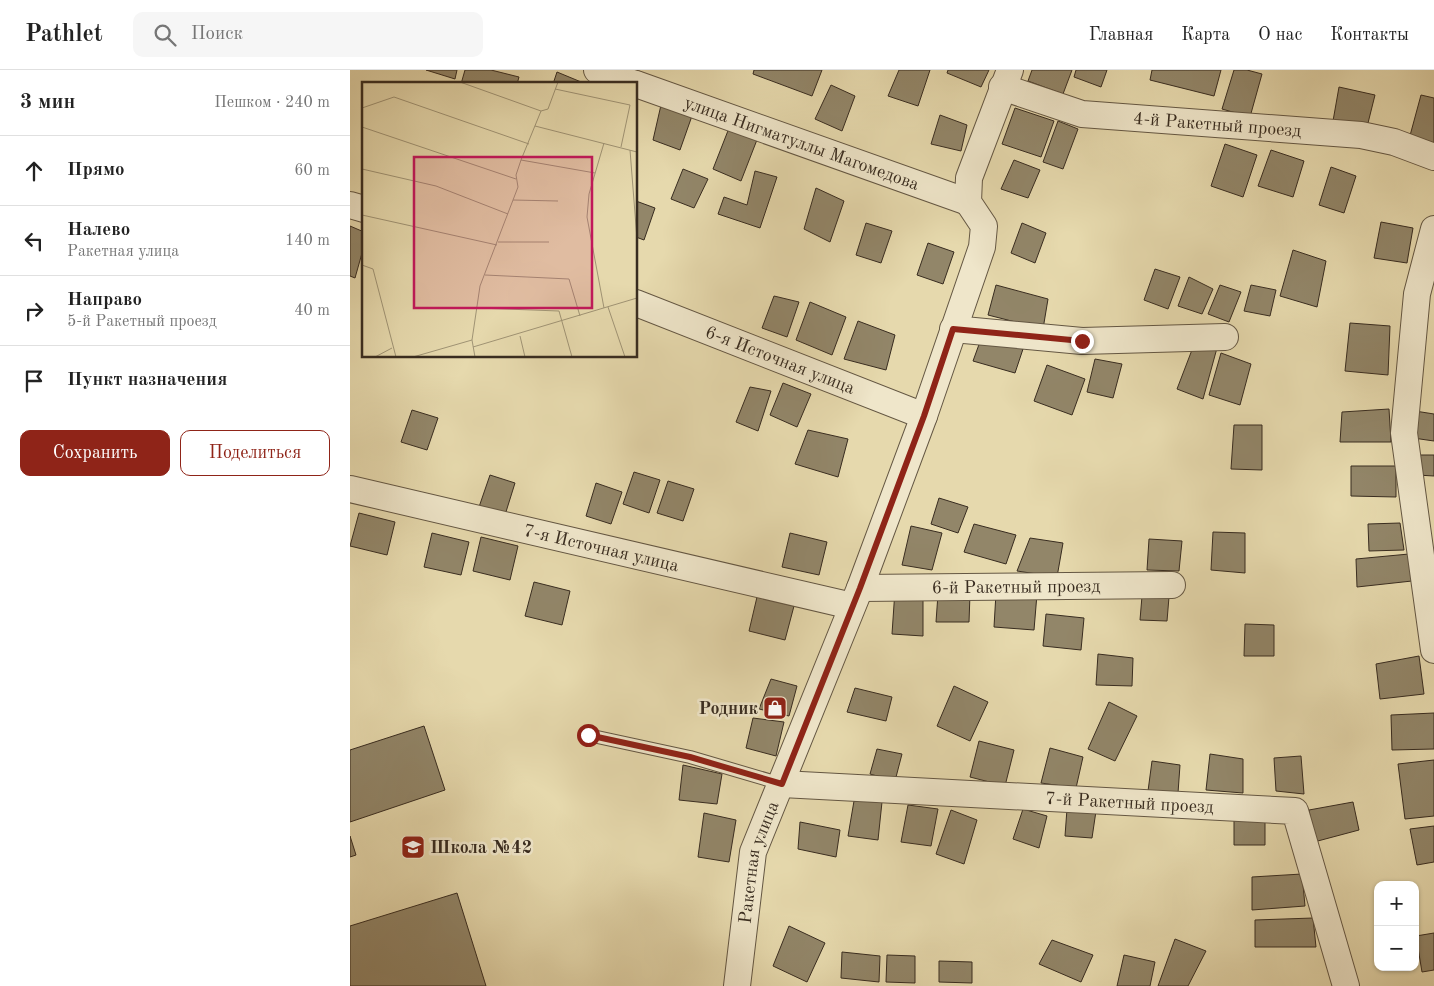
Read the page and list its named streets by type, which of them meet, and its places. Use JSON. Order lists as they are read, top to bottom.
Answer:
{
  "streets": {
    "street": [
      "4-й Ракетный проезд",
      "улица Нигматуллы Магомедова",
      "6-я Источная улица",
      "7-я Источная улица",
      "6-й Ракетный проезд",
      "7-й Ракетный проезд",
      "Ракетная улица"
    ]
  },
  "crossings": [
    ["улица Нигматуллы Магомедова", "Ракетная улица"],
    ["6-я Источная улица", "Ракетная улица"],
    ["7-я Источная улица", "6-й Ракетный проезд"],
    ["7-я Источная улица", "Ракетная улица"],
    ["6-й Ракетный проезд", "Ракетная улица"],
    ["7-й Ракетный проезд", "Ракетная улица"]
  ],
  "places": {
    "shop": ["Родник"],
    "school or university": ["Школа №42"]
  },
  "page": {
    "header": "Pathlet",
    "search": "Поиск",
    "nav": [
      "Главная",
      "Карта",
      "О нас",
      "Контакты"
    ],
    "heading": ["3 мин", "Пешком · 240 m"],
    "list": [
      ["Прямо", "60 m"],
      ["Налево", "Ракетная улица", "140 m"],
      ["Направо", "5-й Ракетный проезд", "40 m"],
      "Пункт назначения"
    ],
    "buttons": ["Сохранить", "Поделиться"],
    "map_buttons": ["+", "−"]
  }
}
